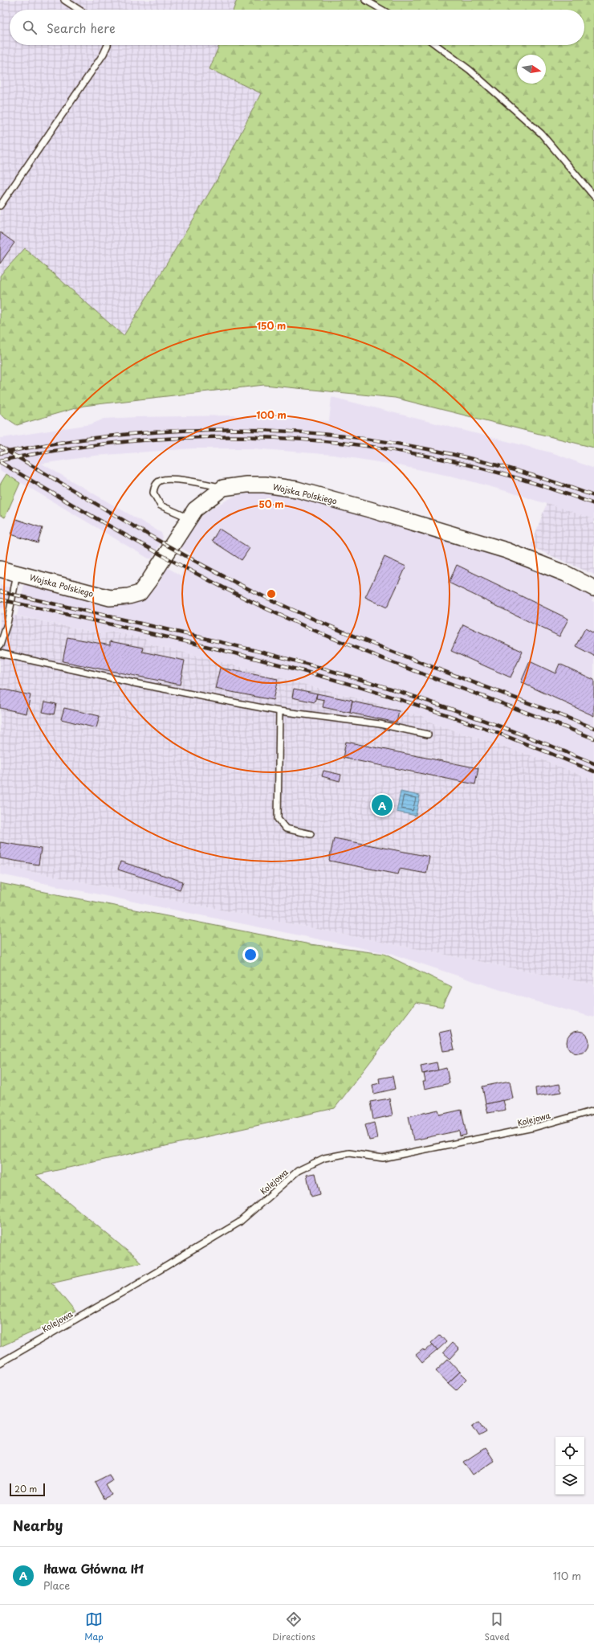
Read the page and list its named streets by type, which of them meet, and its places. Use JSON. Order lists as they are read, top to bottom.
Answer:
{
  "streets": {
    "street": ["Wojska Polskiego"],
    "lane": ["Kolejowa"]
  },
  "scale_bar": "20 m",
  "north": "right",
  "page": {
    "search": "Search here",
    "pins": "A",
    "scale": "20 m",
    "heading": "Nearby",
    "list": [
      {
        "mark": "A",
        "name": "Iława Główna Ił1",
        "note": "Place",
        "value": "110 m"
      }
    ],
    "nav": ["Map", "Directions", "Saved"]
  },
  "rings": ["150 m", "100 m", "50 m"]
}
